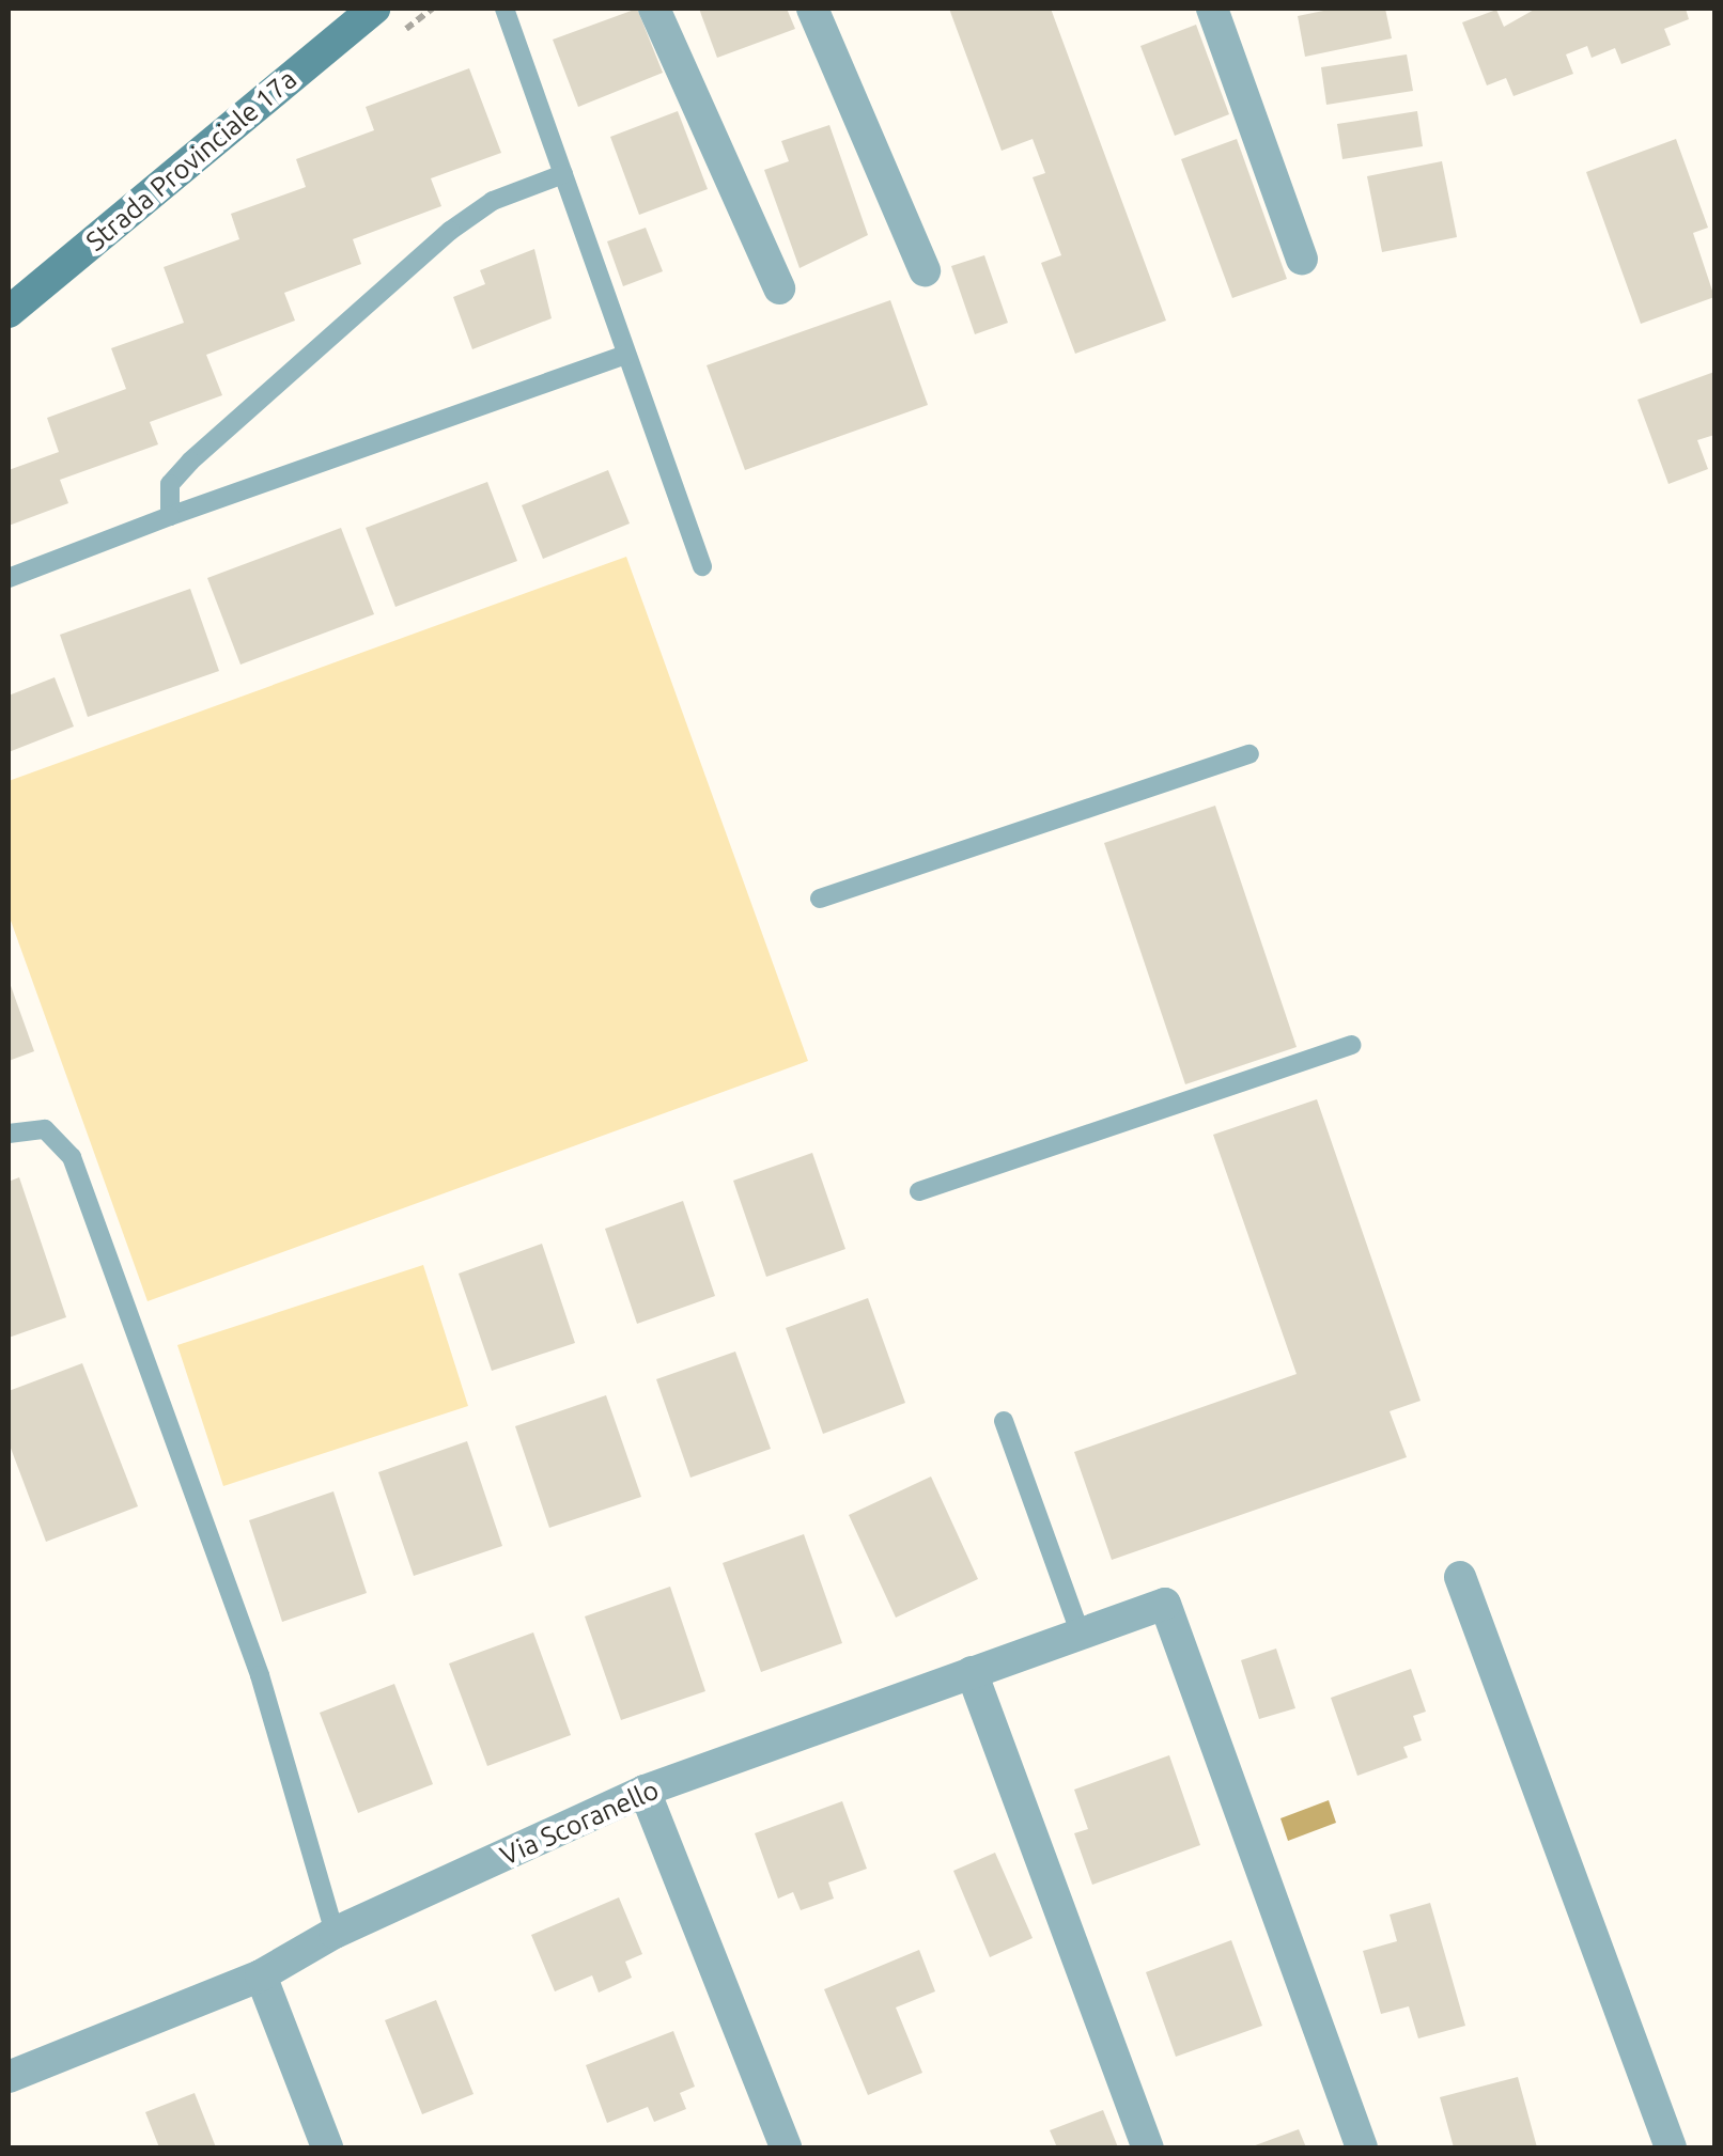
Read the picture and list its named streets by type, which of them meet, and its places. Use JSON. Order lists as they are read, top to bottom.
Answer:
{
  "streets": {
    "main road": ["Strada Provinciale 17a"],
    "street": ["Via Scoranello"]
  }
}
